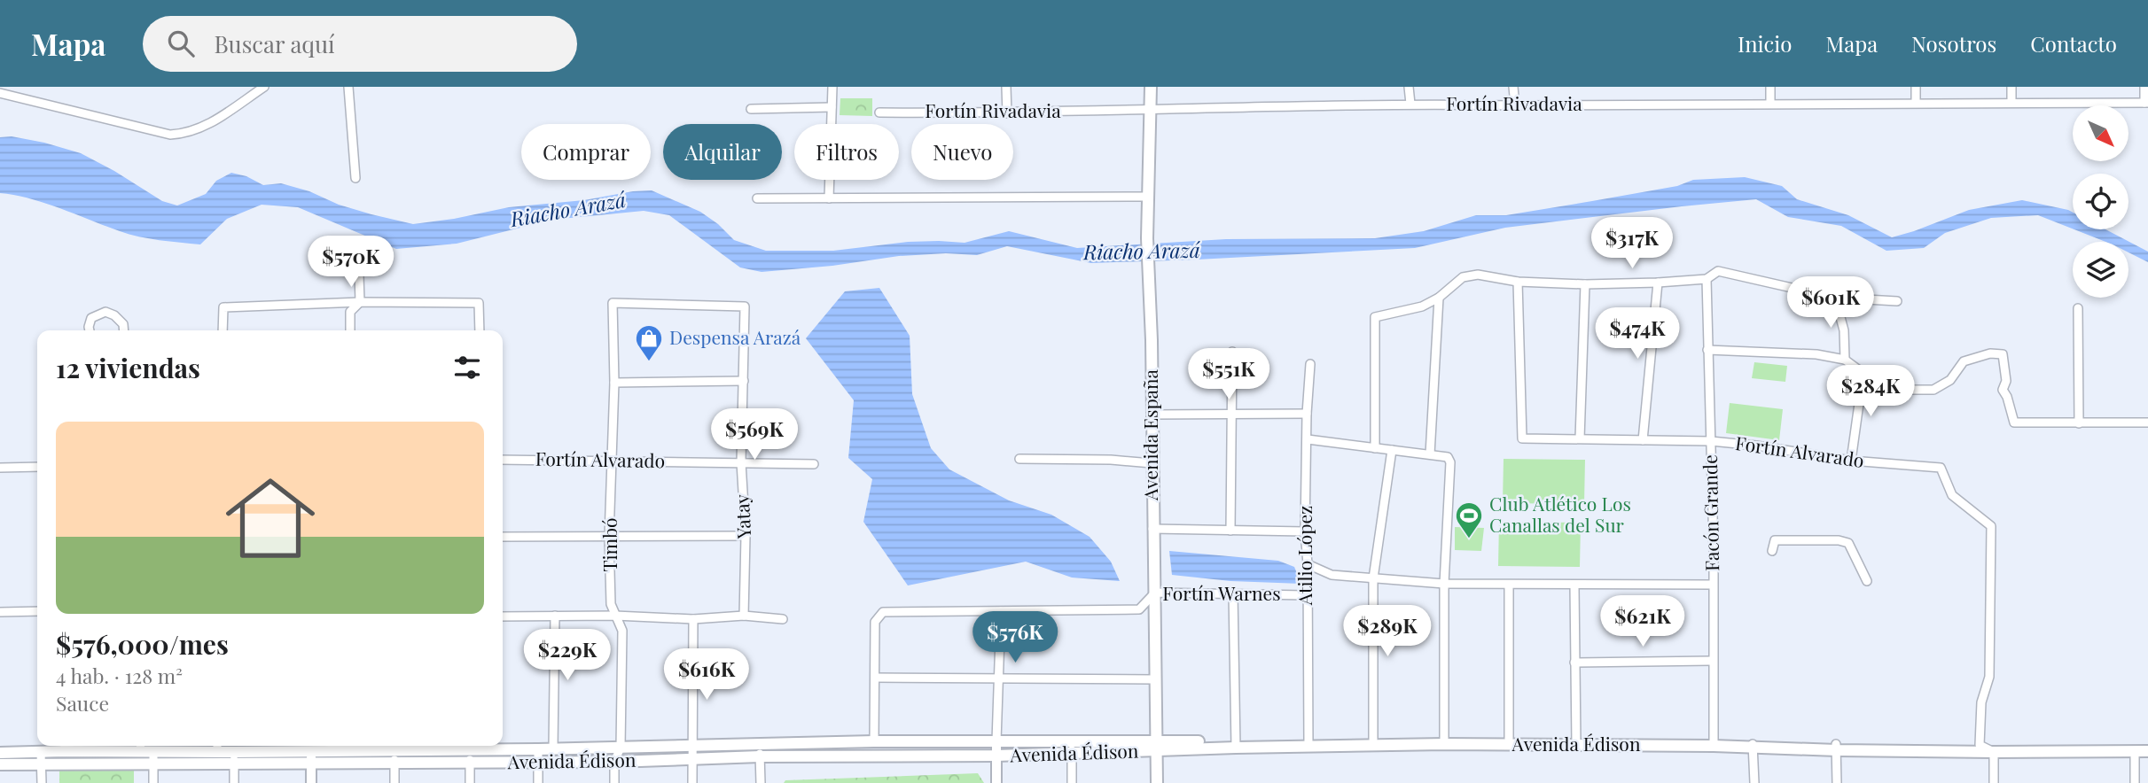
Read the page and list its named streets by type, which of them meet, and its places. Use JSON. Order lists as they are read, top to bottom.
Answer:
{
  "streets": {
    "main road": ["Avenida España", "Avenida Édison"],
    "street": [
      "Fortín Rivadavia",
      "Fortín Alvarado",
      "Facón Grande",
      "Yatay",
      "Timbó",
      "Atilio López",
      "Fortín Warnes"
    ]
  },
  "crossings": [
    ["Fortín Rivadavia", "Avenida España"],
    ["Avenida España", "Fortín Warnes"],
    ["Avenida España", "Avenida Édison"],
    ["Fortín Alvarado", "Facón Grande"],
    ["Fortín Alvarado", "Yatay"],
    ["Fortín Alvarado", "Timbó"],
    ["Fortín Alvarado", "Avenida Édison"],
    ["Facón Grande", "Avenida Édison"],
    ["Yatay", "Timbó"],
    ["Timbó", "Avenida Édison"],
    ["Atilio López", "Fortín Warnes"],
    ["Atilio López", "Avenida Édison"]
  ],
  "water": ["Riacho Arazá"],
  "places": {
    "shop": ["Despensa Arazá"],
    "sports": ["Club Atlético Los Canallas del Sur"]
  },
  "north": "bottom right",
  "page": {
    "header": "Mapa",
    "search": "Buscar aquí",
    "nav": [
      "Inicio",
      "Mapa",
      "Nosotros",
      "Contacto"
    ],
    "chip": [
      "Comprar",
      "Alquilar",
      "Filtros",
      "Nuevo"
    ],
    "price": [
      "$317K",
      "$570K",
      "$601K",
      "$474K",
      "$551K",
      "$284K",
      "$569K",
      "$621K",
      "$289K",
      "$576K",
      "$229K",
      "$616K"
    ],
    "heading": "12 viviendas",
    "list": [
      {
        "name": "$576,000/mes",
        "note": "4 hab. · 128 m² · Sauce"
      }
    ]
  }
}
